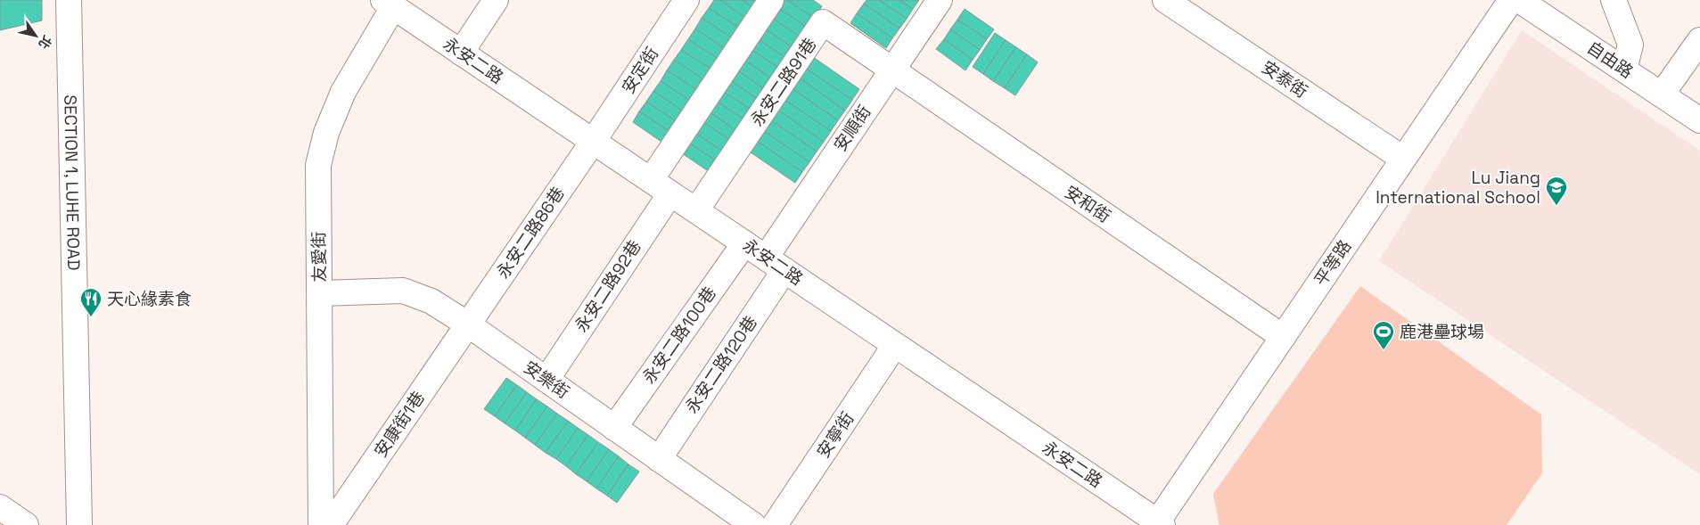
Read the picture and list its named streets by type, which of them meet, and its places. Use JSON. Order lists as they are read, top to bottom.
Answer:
{
  "streets": {
    "street": [
      "自由路",
      "永安二路",
      "安定街",
      "安泰街",
      "永安二路91巷",
      "安順街",
      "SECTION 1, LUHE ROAD",
      "安和街",
      "永安二路86巷",
      "友愛街",
      "平等路",
      "永安二路92巷",
      "永安二路100巷",
      "永安二路120巷",
      "安樂街",
      "安康街1巷",
      "安寧街"
    ]
  },
  "crossings": [
    ["永安二路", "安定街"],
    ["永安二路", "永安二路91巷"],
    ["永安二路", "安順街"],
    ["永安二路", "永安二路86巷"],
    ["永安二路", "友愛街"],
    ["永安二路", "平等路"],
    ["永安二路", "永安二路92巷"],
    ["永安二路", "永安二路100巷"],
    ["永安二路", "永安二路120巷"],
    ["永安二路", "安寧街"],
    ["安定街", "永安二路86巷"],
    ["安泰街", "平等路"],
    ["永安二路91巷", "安順街"],
    ["永安二路91巷", "安和街"],
    ["安順街", "安和街"],
    ["安順街", "永安二路120巷"],
    ["安和街", "平等路"],
    ["永安二路86巷", "安樂街"],
    ["永安二路86巷", "安康街1巷"],
    ["友愛街", "安樂街"],
    ["永安二路92巷", "安樂街"],
    ["永安二路100巷", "安樂街"],
    ["永安二路120巷", "安樂街"],
    ["安樂街", "安康街1巷"]
  ],
  "places": {
    "school or university": ["Lu Jiang International School"],
    "restaurant": ["天心緣素食"],
    "sports": ["鹿港壘球場"]
  },
  "north": "bottom right"
}
